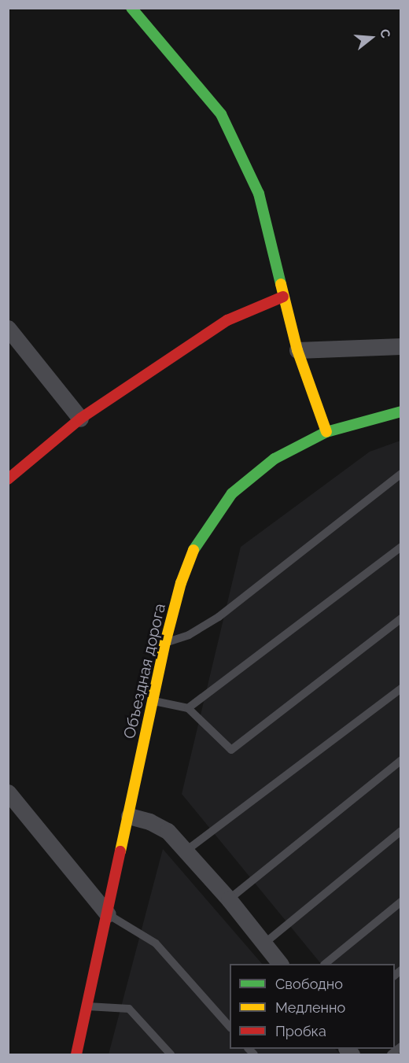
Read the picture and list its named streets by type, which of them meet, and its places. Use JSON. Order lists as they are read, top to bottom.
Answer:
{
  "streets": {
    "street": ["Объездная дорога"]
  },
  "legend": ["Свободно", "Медленно", "Пробка"],
  "north": "right"
}
